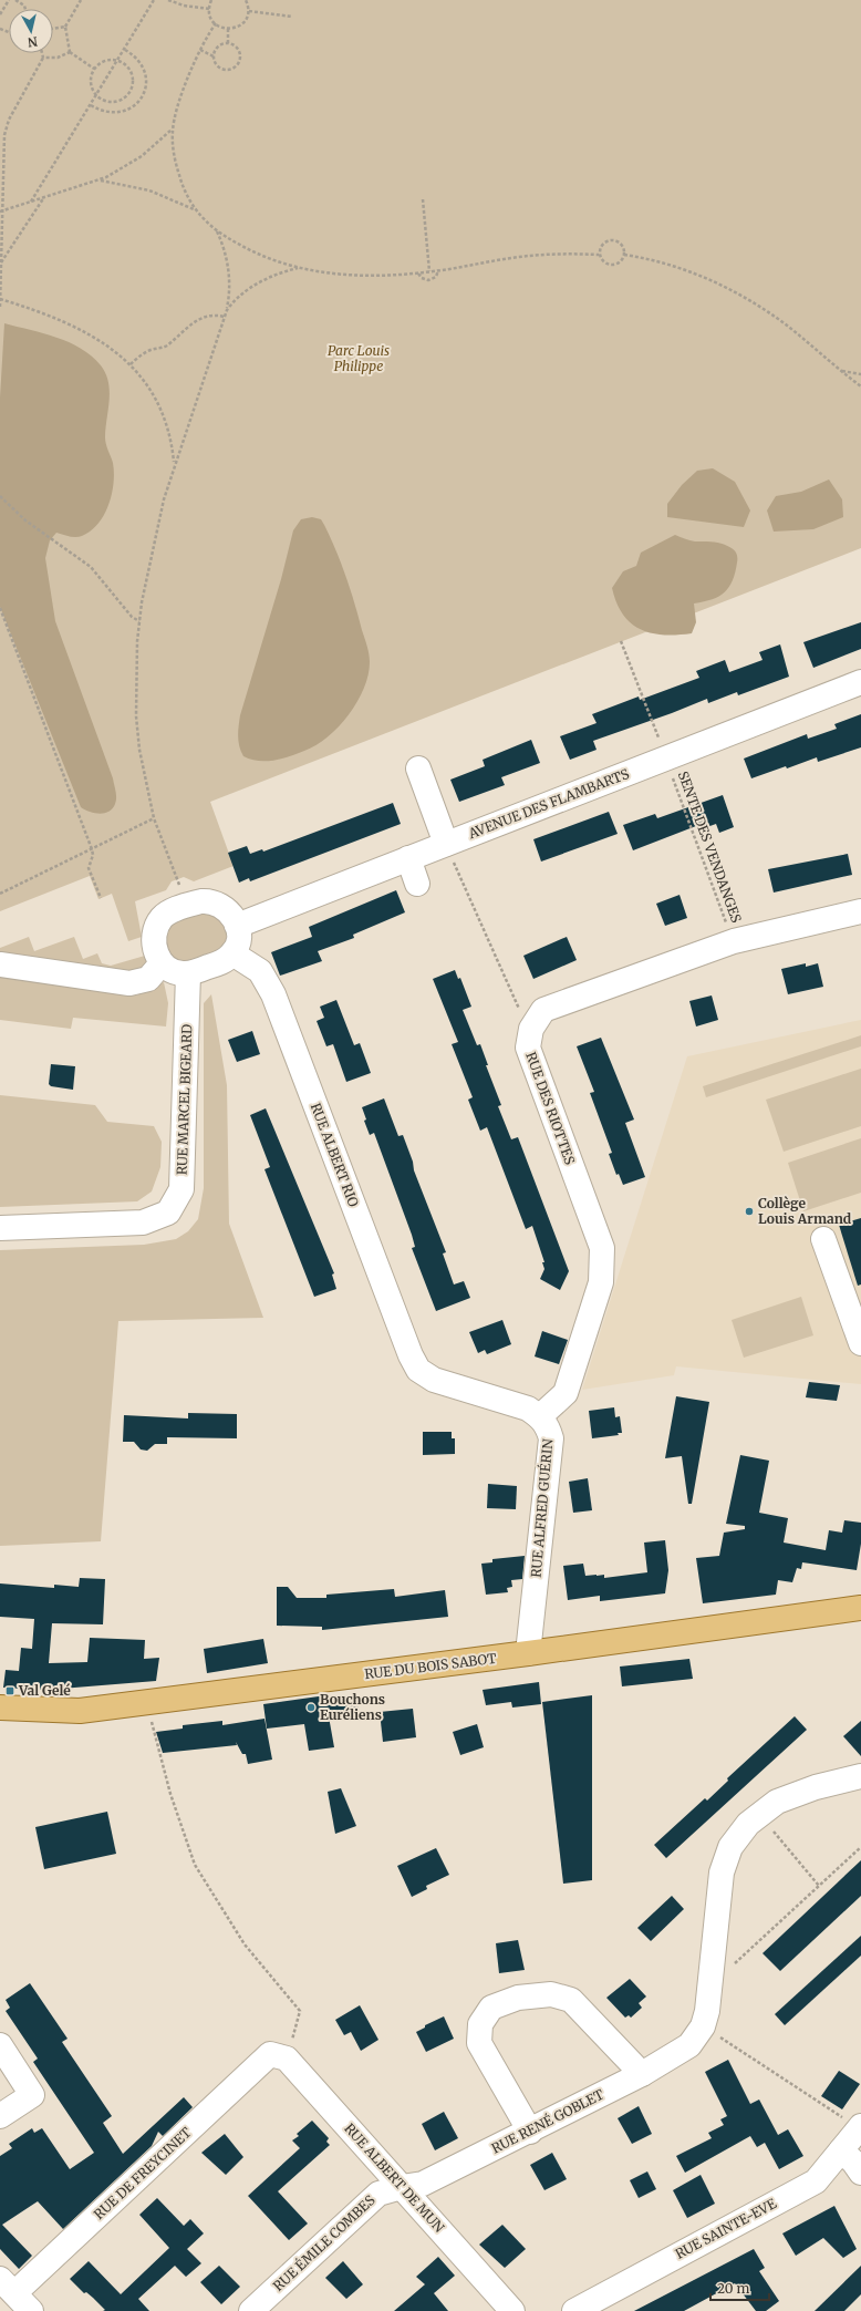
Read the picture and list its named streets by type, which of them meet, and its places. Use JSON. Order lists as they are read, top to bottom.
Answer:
{
  "streets": {
    "main road": ["RUE DU BOIS SABOT"],
    "street": [
      "AVENUE DES FLAMBARTS",
      "RUE MARCEL BIGEARD",
      "RUE DES RIOTTES",
      "RUE ALBERT RIO",
      "RUE ALFRED GUÉRIN",
      "RUE RENÉ GOBLET",
      "RUE DE FREYCINET",
      "RUE ALBERT DE MUN",
      "RUE SAINTE-EVE",
      "RUE ÉMILE COMBES"
    ],
    "path": ["SENTE DES VENDANGES"]
  },
  "crossings": [
    ["AVENUE DES FLAMBARTS", "SENTE DES VENDANGES"],
    ["AVENUE DES FLAMBARTS", "RUE MARCEL BIGEARD"],
    ["AVENUE DES FLAMBARTS", "RUE ALBERT RIO"],
    ["SENTE DES VENDANGES", "RUE DES RIOTTES"],
    ["RUE MARCEL BIGEARD", "RUE ALBERT RIO"],
    ["RUE DES RIOTTES", "RUE ALBERT RIO"],
    ["RUE DES RIOTTES", "RUE ALFRED GUÉRIN"],
    ["RUE ALBERT RIO", "RUE ALFRED GUÉRIN"],
    ["RUE ALFRED GUÉRIN", "RUE DU BOIS SABOT"],
    ["RUE RENÉ GOBLET", "RUE ALBERT DE MUN"],
    ["RUE RENÉ GOBLET", "RUE ÉMILE COMBES"],
    ["RUE DE FREYCINET", "RUE ALBERT DE MUN"],
    ["RUE ALBERT DE MUN", "RUE ÉMILE COMBES"]
  ],
  "parks": ["Parc Louis Philippe"],
  "places": {
    "other": ["Collège Louis Armand", "Bouchons Euréliens"],
    "transit": ["Val Gelé"]
  },
  "scale_bar": "20 m",
  "north": "bottom"
}
